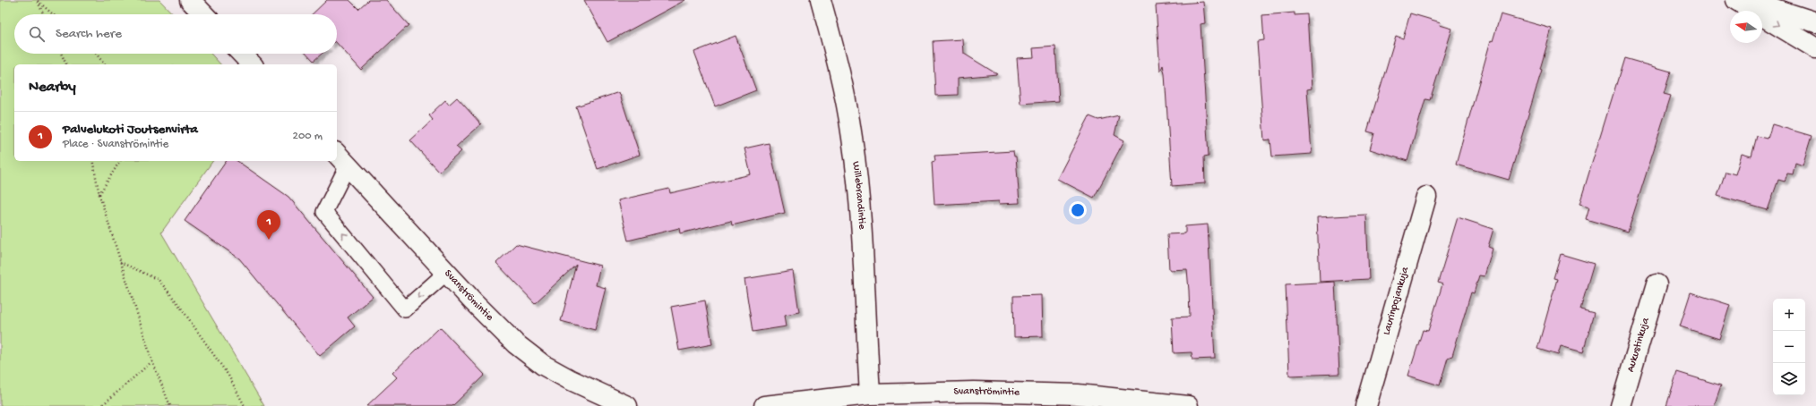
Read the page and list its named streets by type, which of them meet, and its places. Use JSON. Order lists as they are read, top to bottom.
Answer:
{
  "streets": {
    "street": [
      "Willebrandintie",
      "Svanströmintie",
      "Laurinpojankuja",
      "Aukustinkuja"
    ]
  },
  "crossings": [
    ["Willebrandintie", "Svanströmintie"]
  ],
  "north": "left",
  "page": {
    "search": "Search here",
    "heading": "Nearby",
    "list": [
      {
        "mark": "1",
        "name": "Palvelukoti Joutsenvirta",
        "note": "Place · Svanströmintie",
        "value": "200 m"
      }
    ],
    "pins": "1",
    "map_buttons": ["+", "−"]
  }
}
